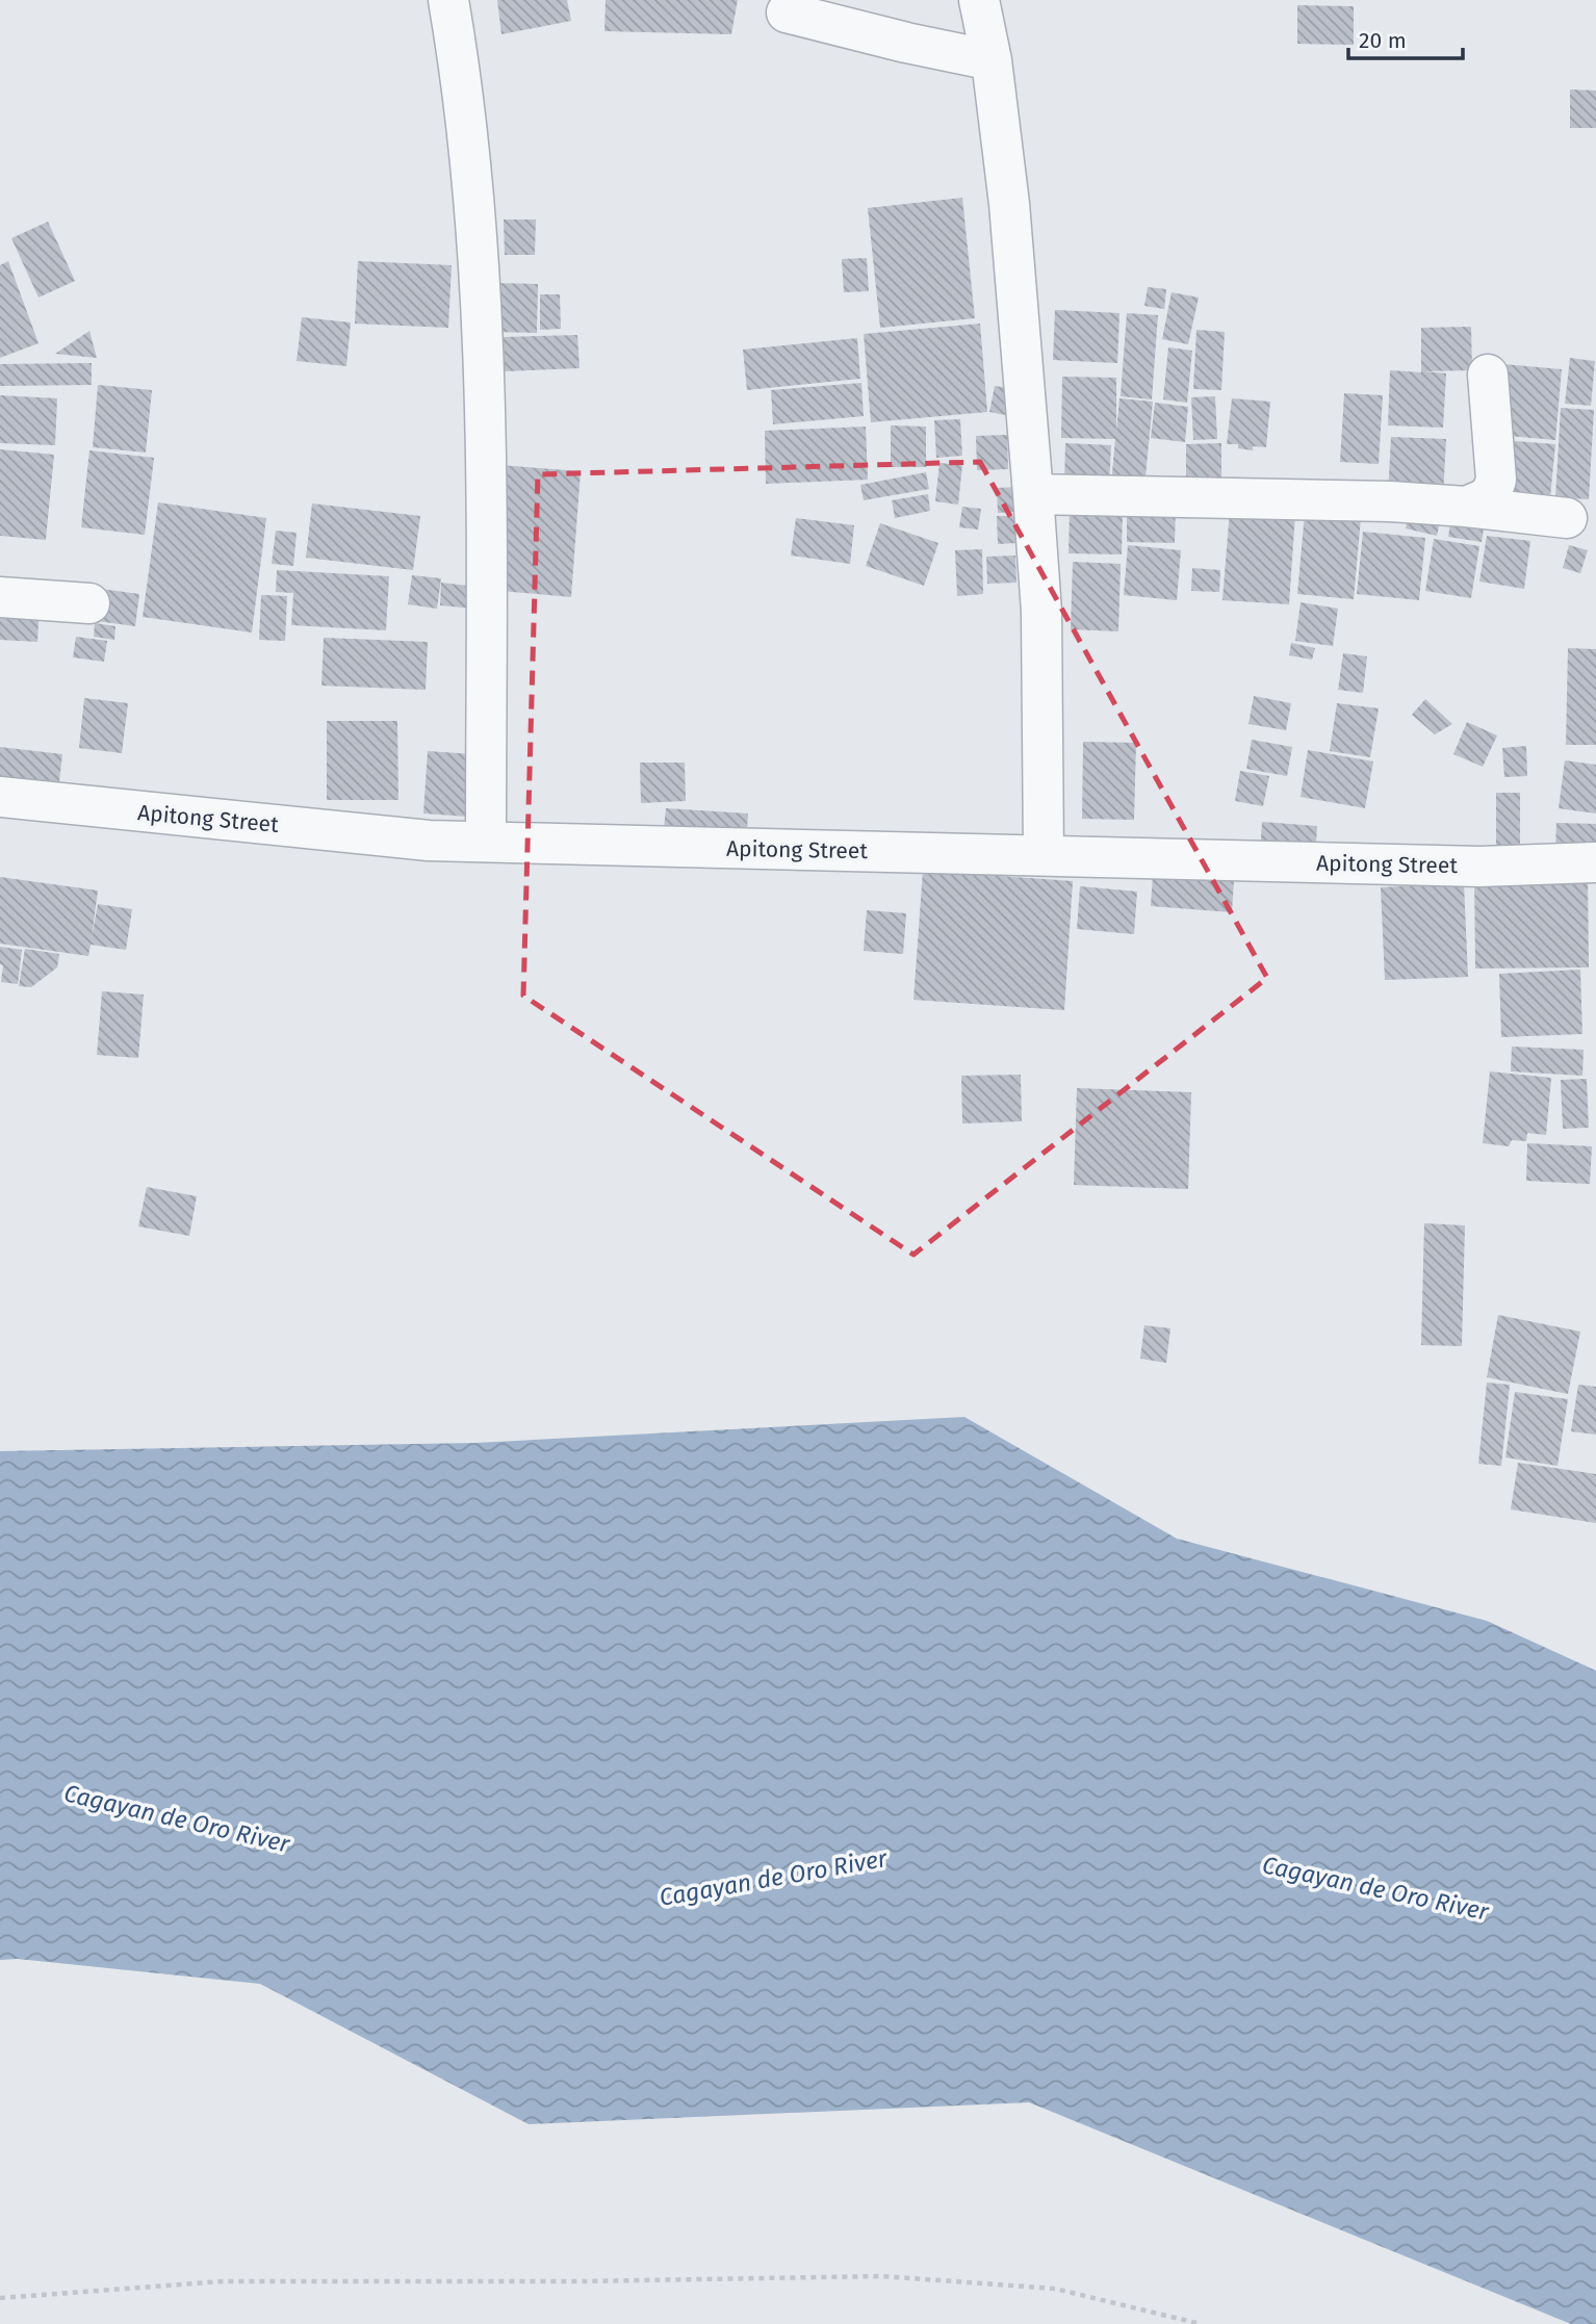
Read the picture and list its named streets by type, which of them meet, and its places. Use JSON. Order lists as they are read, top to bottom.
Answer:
{
  "streets": {
    "street": ["Apitong Street"]
  },
  "water": ["Cagayan de Oro River"],
  "scale_bar": "20 m"
}
